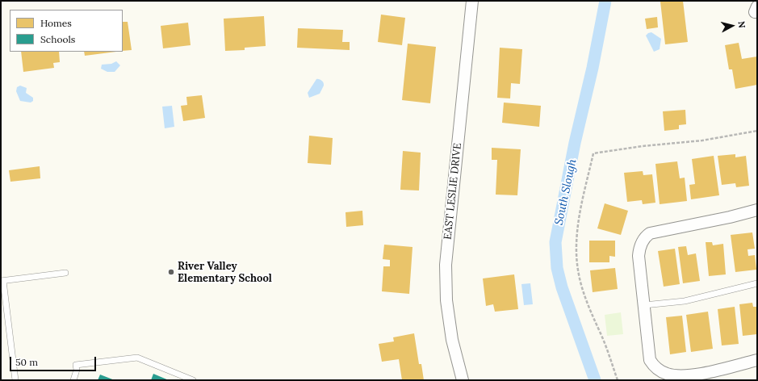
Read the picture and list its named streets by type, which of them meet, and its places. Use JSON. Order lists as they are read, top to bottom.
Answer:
{
  "streets": {
    "street": ["EAST LESLIE DRIVE"]
  },
  "water": ["South Slough"],
  "places": ["River Valley Elementary School"],
  "legend": ["Homes", "Schools"],
  "scale_bar": "50 m",
  "north": "right"
}
